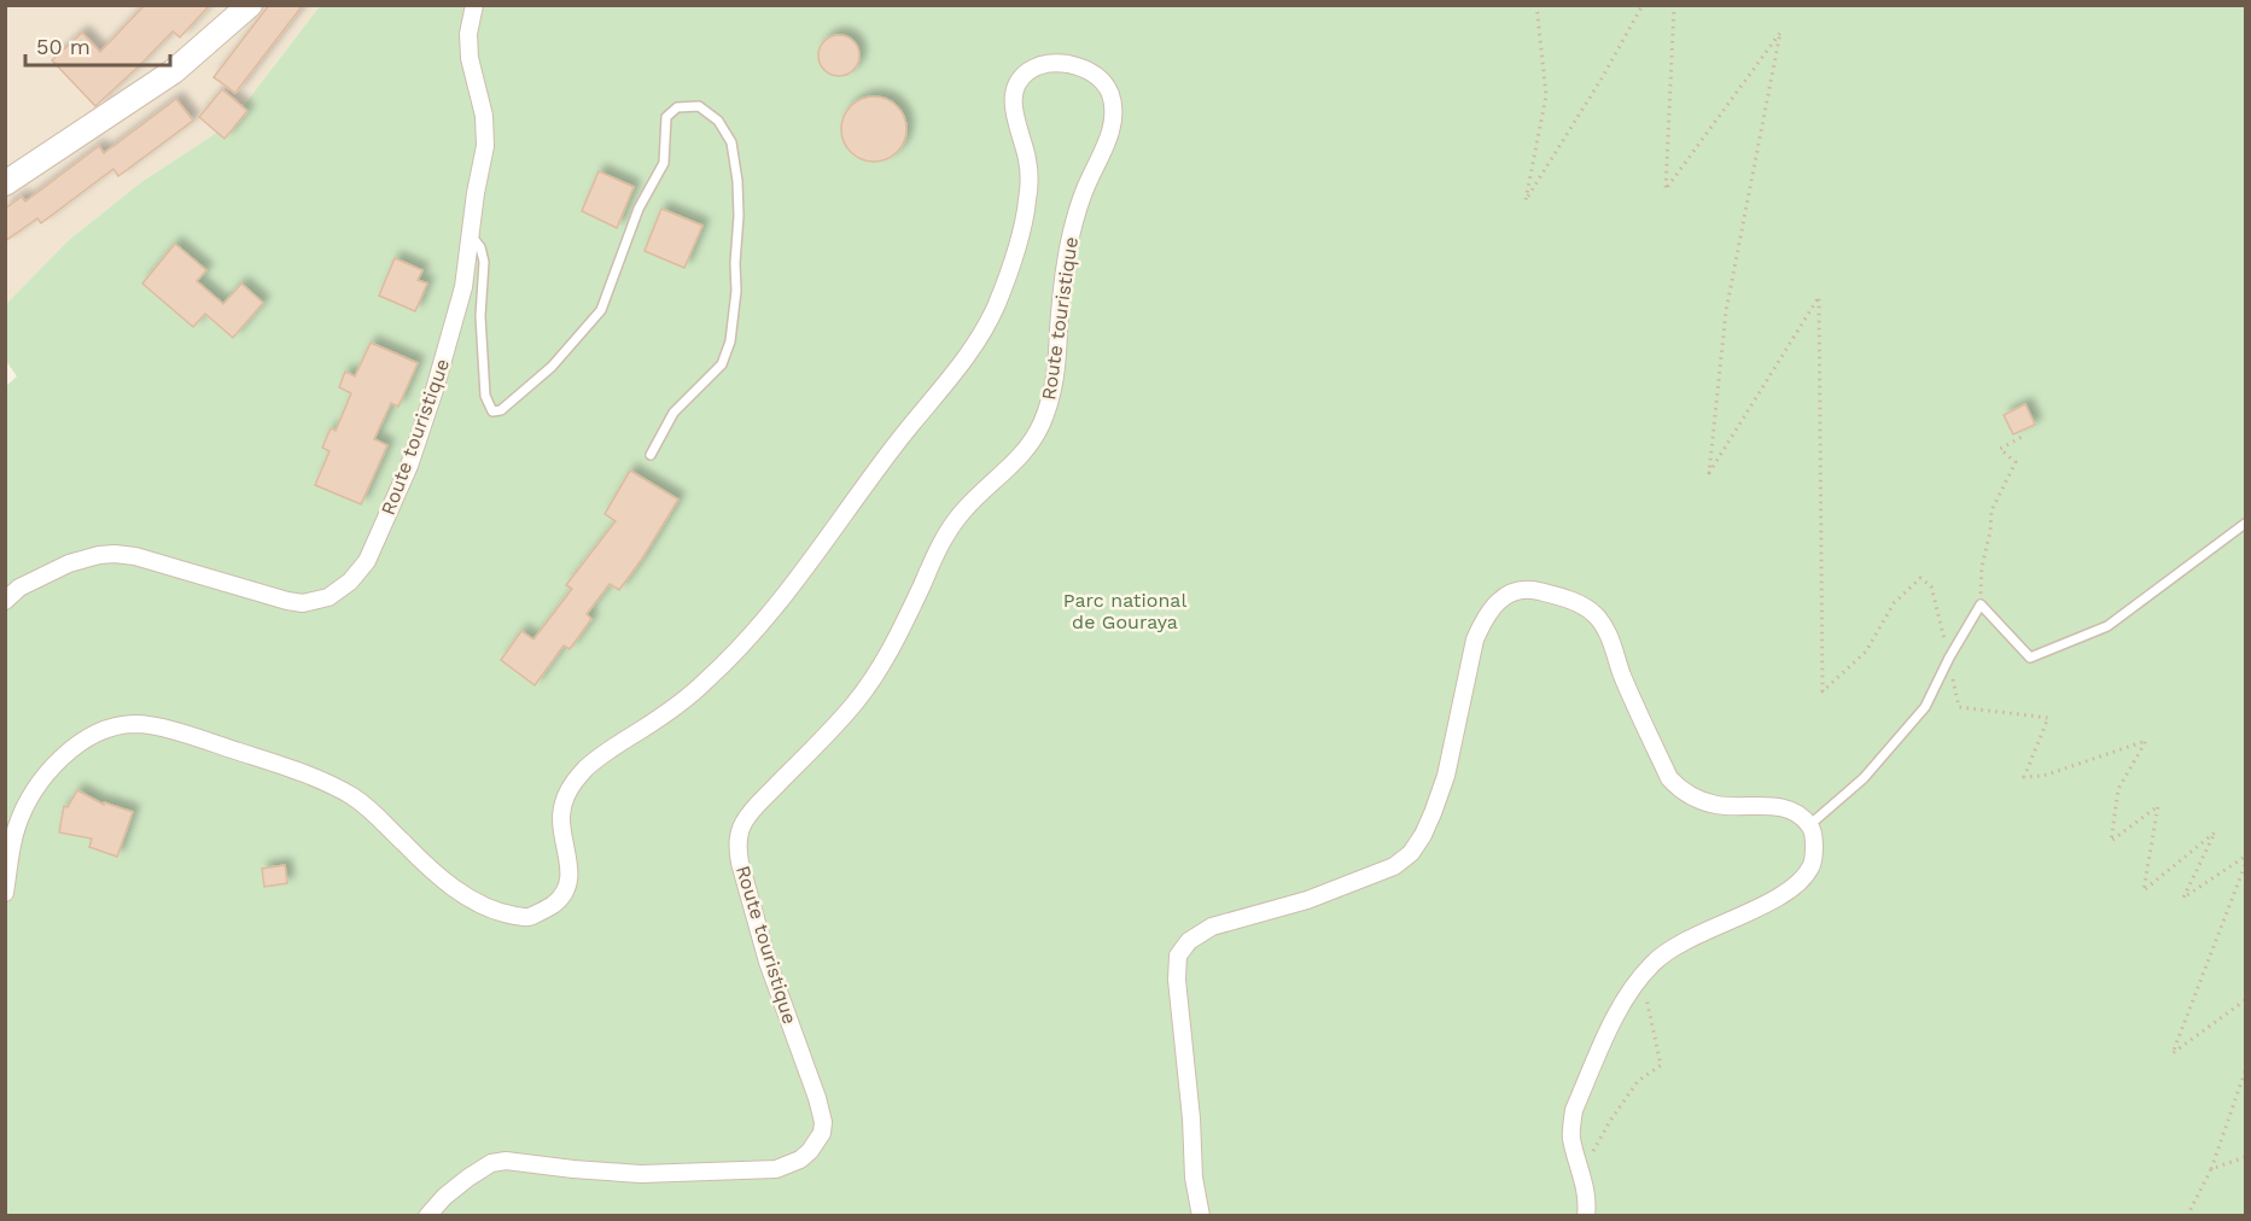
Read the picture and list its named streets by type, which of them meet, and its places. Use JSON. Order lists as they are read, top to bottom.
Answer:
{
  "streets": {
    "street": ["Route touristique"]
  },
  "parks": ["Parc national de Gouraya"],
  "scale_bar": "50 m"
}
